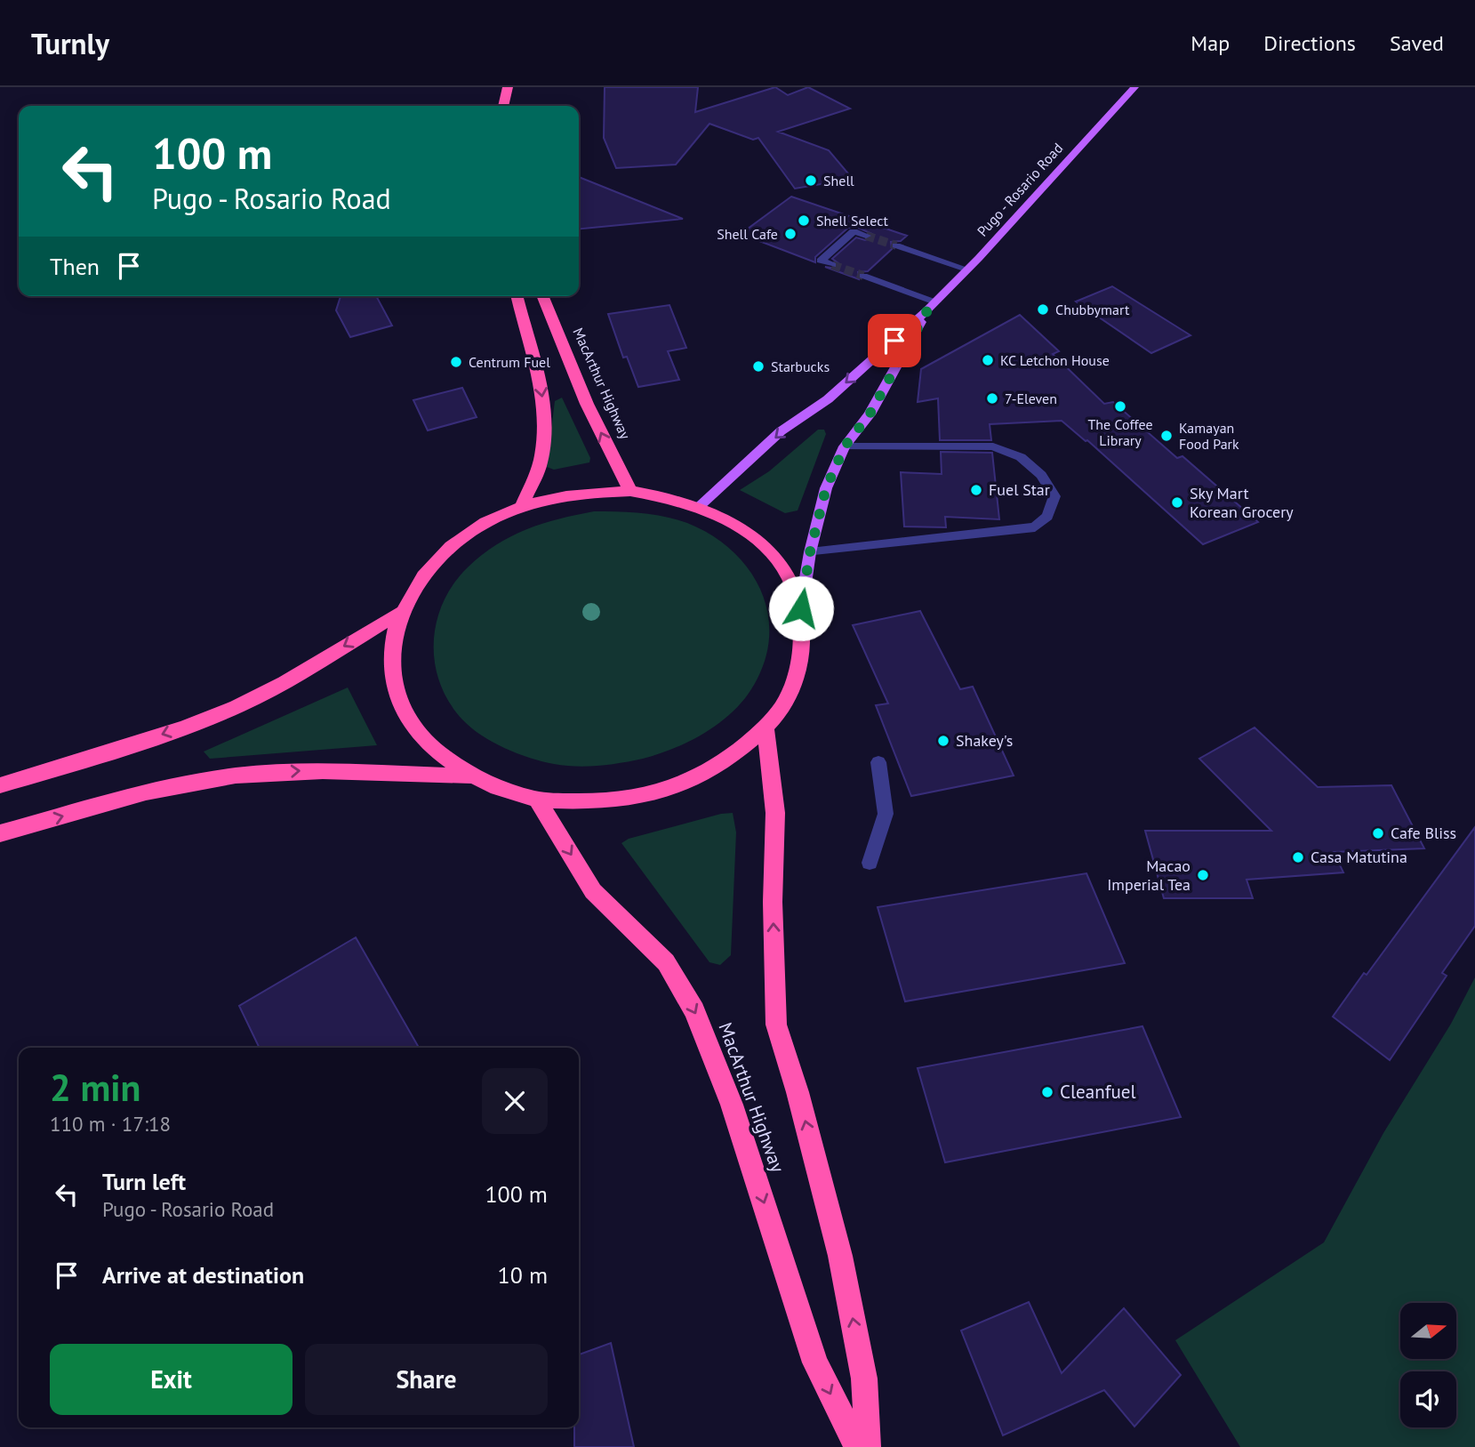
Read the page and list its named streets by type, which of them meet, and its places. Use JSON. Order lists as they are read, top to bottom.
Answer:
{
  "streets": {
    "highway": ["MacArthur Highway"],
    "main road": ["Pugo - Rosario Road"]
  },
  "places": [
    "Shell",
    "Shell Select",
    "Shell Cafe",
    "Chubbymart",
    "KC Letchon House",
    "Centrum Fuel",
    "Starbucks",
    "7-Eleven",
    "The Coffee Library",
    "Kamayan Food Park",
    "Fuel Star",
    "Sky Mart Korean Grocery",
    "Shakey's",
    "Cafe Bliss",
    "Casa Matutina",
    "Macao Imperial Tea",
    "Cleanfuel"
  ],
  "north": "right",
  "page": {
    "header": "Turnly",
    "nav": ["Map", "Directions", "Saved"],
    "turn": ["100 m", "Pugo - Rosario Road"],
    "then": "Then",
    "heading": ["2 min", "110 m · 17:18"],
    "list": [
      {
        "name": "Turn left",
        "note": "Pugo - Rosario Road",
        "value": "100 m"
      },
      {
        "name": "Arrive at destination",
        "value": "10 m"
      }
    ],
    "buttons": ["Exit", "Share"]
  }
}
